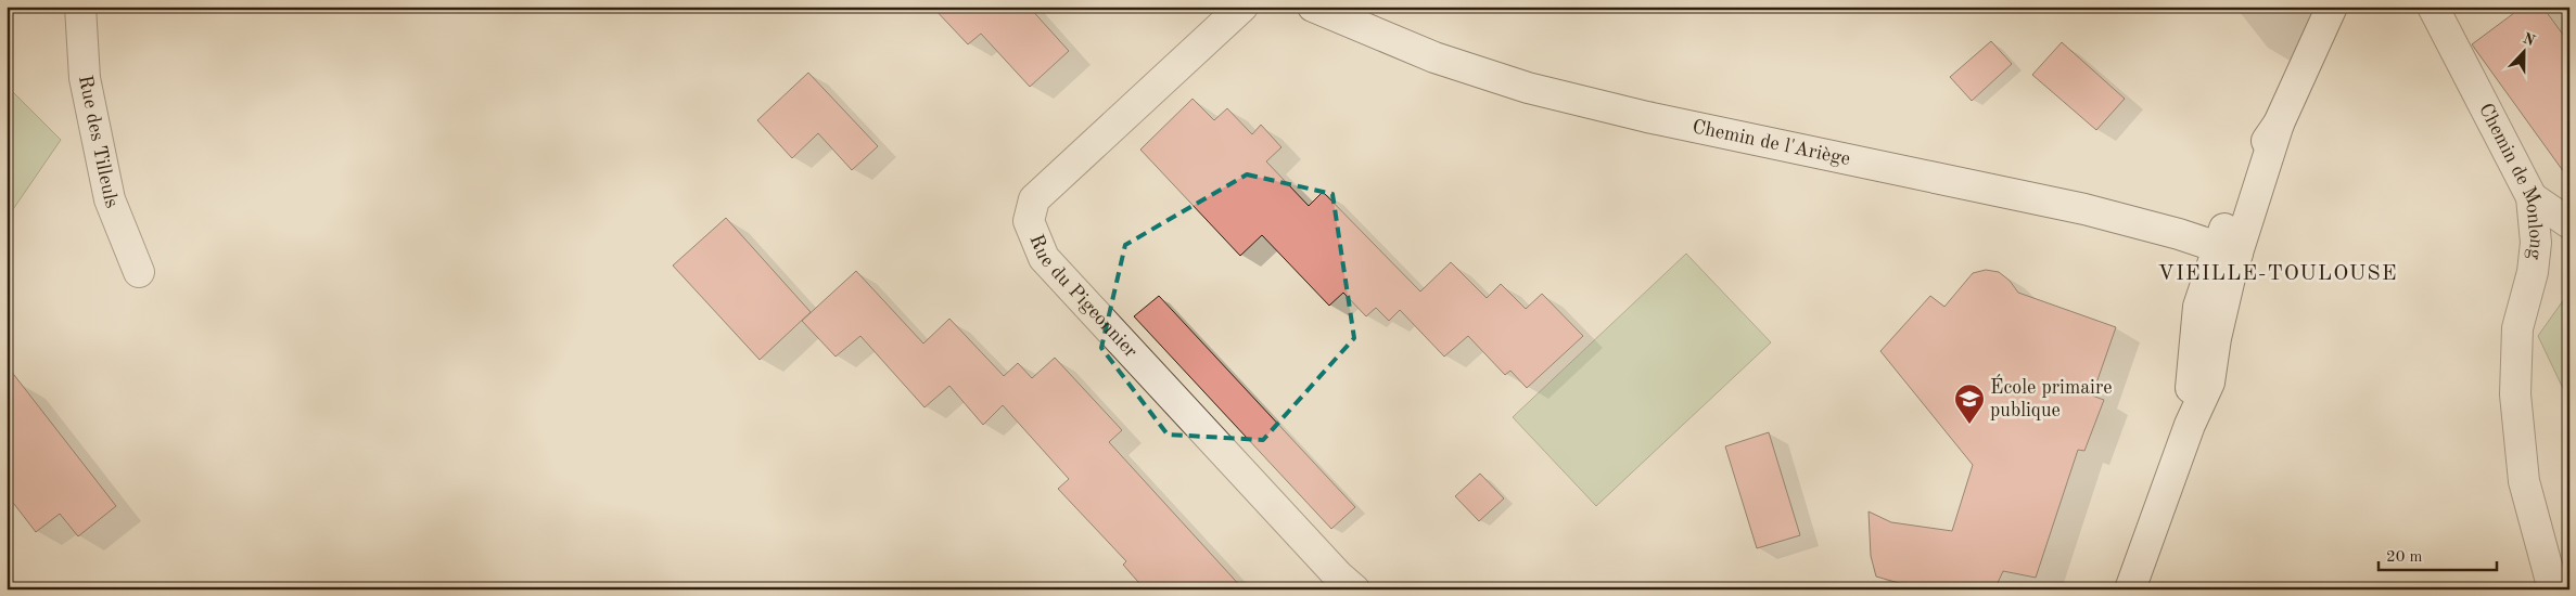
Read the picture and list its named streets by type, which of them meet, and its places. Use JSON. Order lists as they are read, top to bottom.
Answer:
{
  "streets": {
    "street": [
      "Rue des Tilleuls",
      "Chemin de l'Ariège",
      "Chemin de Monlong",
      "Rue du Pigeonnier"
    ]
  },
  "districts": ["VIEILLE-TOULOUSE"],
  "places": {
    "school or university": ["École primaire publique"]
  },
  "scale_bar": "20 m",
  "north": "top"
}
